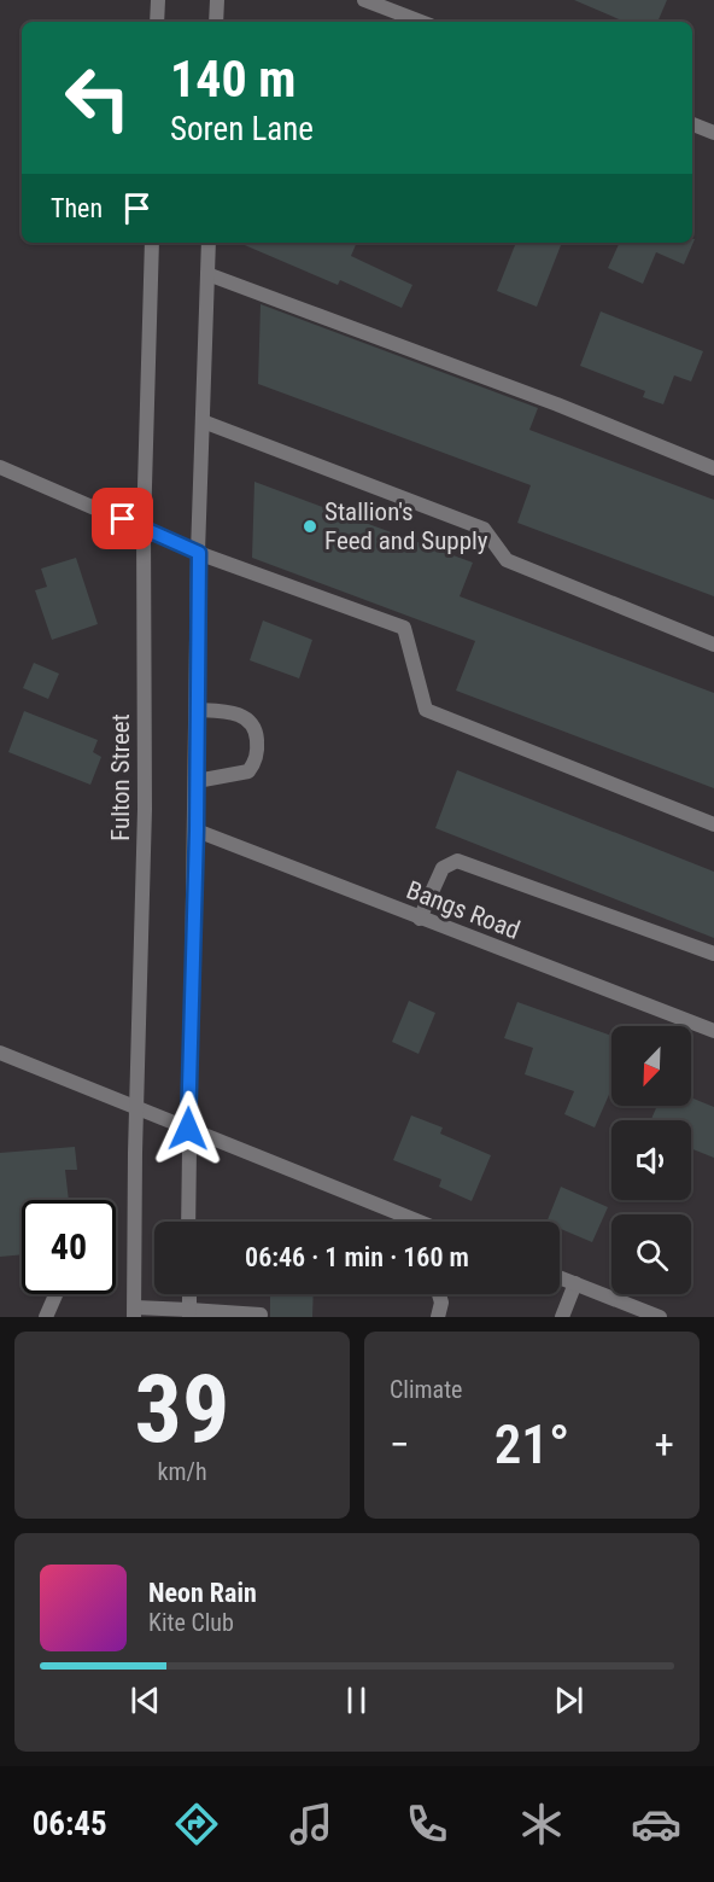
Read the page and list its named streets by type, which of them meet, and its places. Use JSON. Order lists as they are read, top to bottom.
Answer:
{
  "streets": {
    "street": ["Fulton Street", "Bangs Road"]
  },
  "places": ["Stallion's Feed and Supply"],
  "north": "bottom left",
  "page": {
    "turn": ["140 m", "Soren Lane"],
    "then": "Then",
    "limit": "40",
    "trip": "06:46 · 1 min · 160 m",
    "tile": [
      ["39", "km/h"],
      "Climate"
    ],
    "heat": ["−", "21°", "+"],
    "song": ["Neon Rain", "Kite Club"],
    "tabs": "06:45"
  }
}
